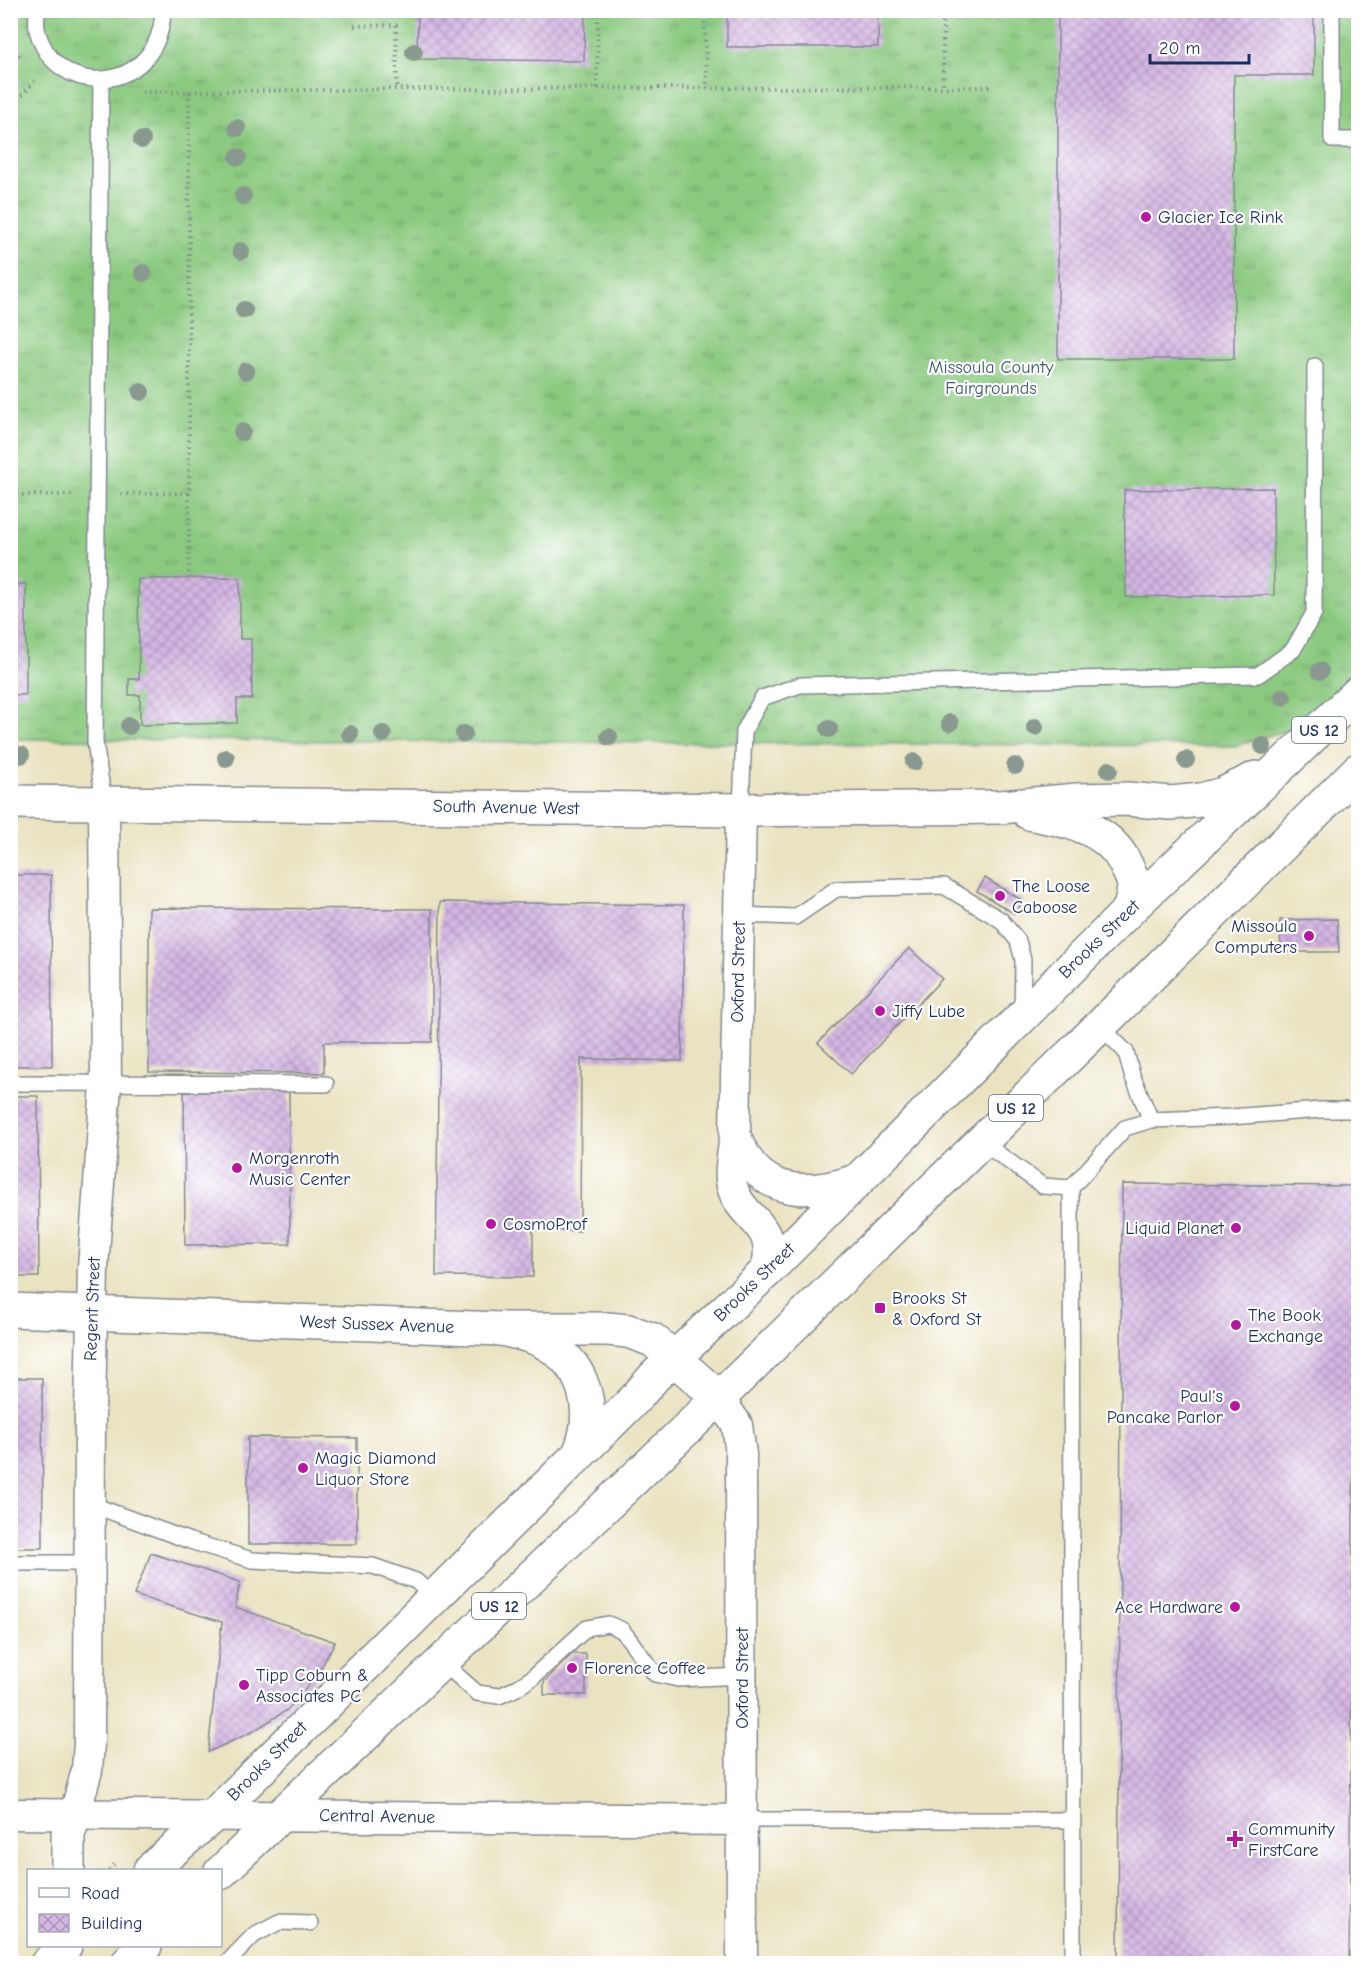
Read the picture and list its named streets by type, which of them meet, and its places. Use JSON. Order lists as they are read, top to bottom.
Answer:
{
  "streets": {
    "main road": [
      "US 12",
      "South Avenue West",
      "Brooks Street",
      "West Sussex Avenue"
    ],
    "street": ["Oxford Street", "Regent Street", "Central Avenue"]
  },
  "crossings": [
    ["US 12", "Oxford Street"],
    ["US 12", "West Sussex Avenue"],
    ["US 12", "Central Avenue"],
    ["South Avenue West", "Oxford Street"],
    ["South Avenue West", "Regent Street"],
    ["Brooks Street", "Oxford Street"],
    ["Brooks Street", "West Sussex Avenue"],
    ["Brooks Street", "Central Avenue"],
    ["Oxford Street", "West Sussex Avenue"],
    ["Oxford Street", "Central Avenue"],
    ["Regent Street", "West Sussex Avenue"],
    ["Regent Street", "Central Avenue"]
  ],
  "parks": ["Missoula County Fairgrounds"],
  "places": {
    "other": [
      "Glacier Ice Rink",
      "The Loose Caboose",
      "Missoula Computers",
      "Jiffy Lube",
      "Morgenroth Music Center",
      "CosmoProf",
      "Liquid Planet",
      "The Book Exchange",
      "Paul's Pancake Parlor",
      "Magic Diamond Liquor Store",
      "Ace Hardware",
      "Florence Coffee",
      "Tipp Coburn & Associates PC"
    ],
    "transit": ["Brooks St & Oxford St"],
    "health": ["Community FirstCare"]
  },
  "legend": ["Road", "Building"],
  "scale_bar": "20 m"
}
